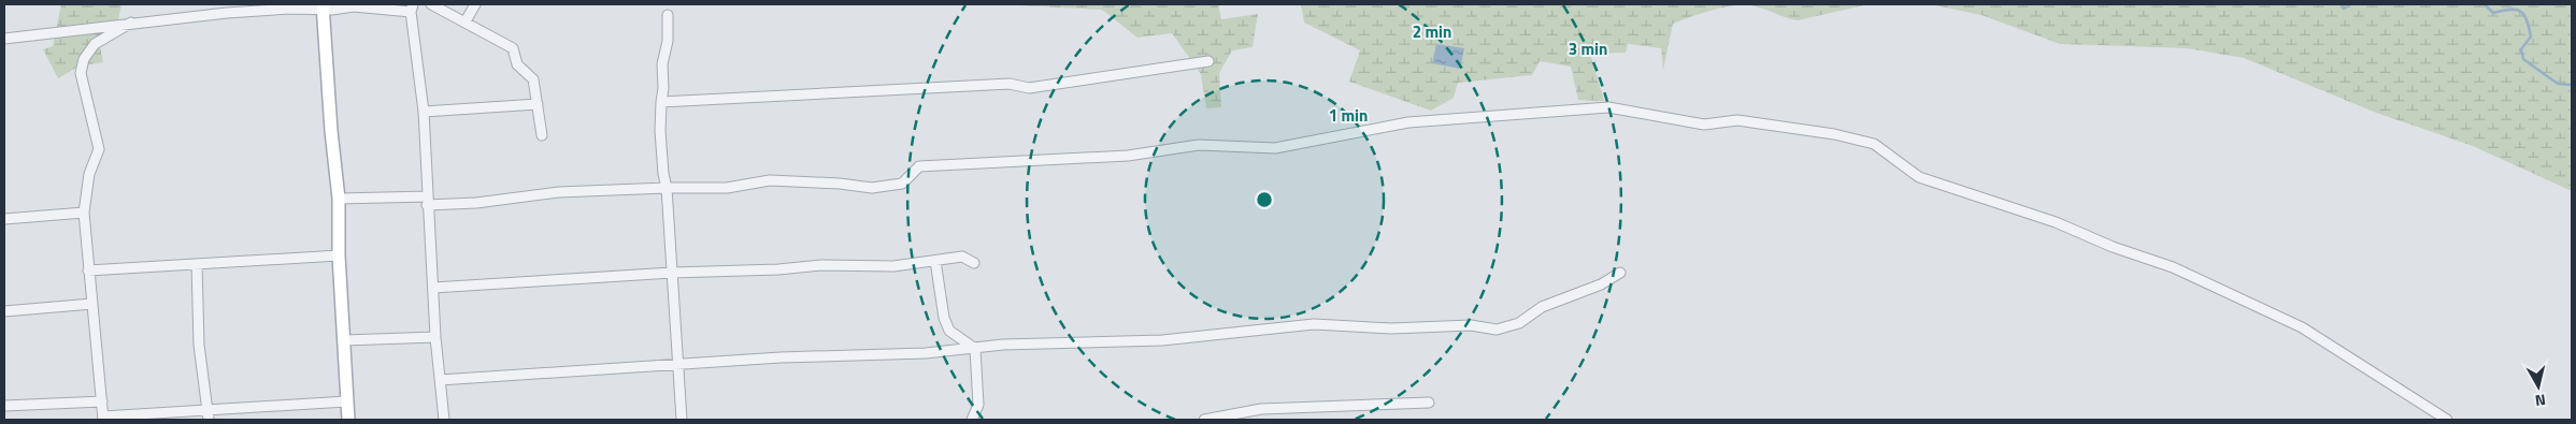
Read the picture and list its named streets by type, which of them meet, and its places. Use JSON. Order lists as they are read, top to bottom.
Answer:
{
  "north": "bottom",
  "rings": ["2 min", "3 min", "1 min"]
}
